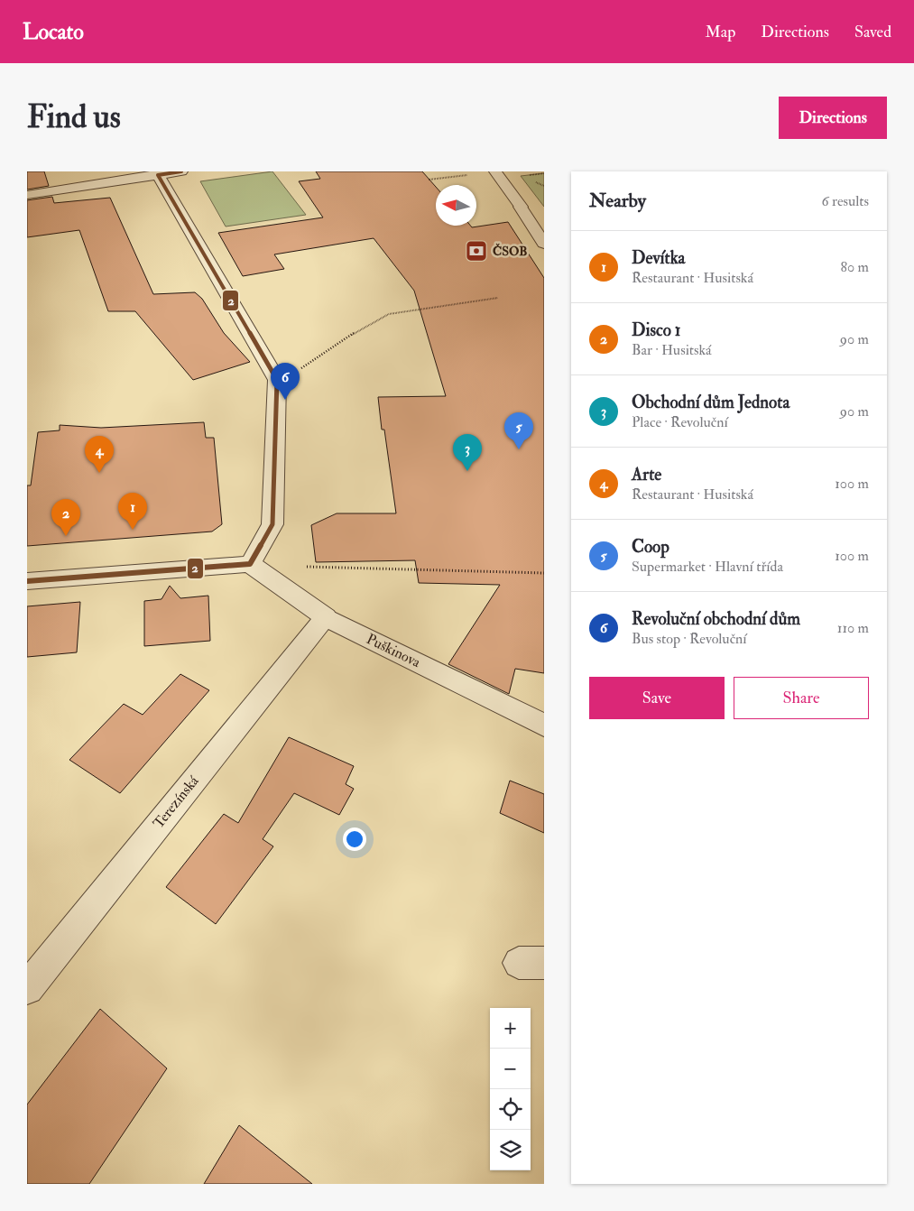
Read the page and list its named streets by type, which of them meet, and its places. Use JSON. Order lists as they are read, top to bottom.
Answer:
{
  "streets": {
    "street": ["Puškinova", "Terezínská"]
  },
  "crossings": [
    ["Puškinova", "Terezínská"]
  ],
  "places": {
    "bank": ["ČSOB"]
  },
  "lines": ["transit line 2"],
  "north": "left",
  "page": {
    "header": "Locato",
    "nav": ["Map", "Directions", "Saved"],
    "buttons": [
      "Directions",
      ["Save", "Share"]
    ],
    "title": "Find us",
    "heading": ["Nearby", "6 results"],
    "list": [
      {
        "mark": "1",
        "name": "Devítka",
        "note": "Restaurant · Husitská",
        "value": "80 m"
      },
      {
        "mark": "2",
        "name": "Disco 1",
        "note": "Bar · Husitská",
        "value": "90 m"
      },
      {
        "mark": "3",
        "name": "Obchodní dům Jednota",
        "note": "Place · Revoluční",
        "value": "90 m"
      },
      {
        "mark": "4",
        "name": "Arte",
        "note": "Restaurant · Husitská",
        "value": "100 m"
      },
      {
        "mark": "5",
        "name": "Coop",
        "note": "Supermarket · Hlavní třída",
        "value": "100 m"
      },
      {
        "mark": "6",
        "name": "Revoluční obchodní dům",
        "note": "Bus stop · Revoluční",
        "value": "110 m"
      }
    ],
    "pins": [
      "6",
      "5",
      "3",
      "4",
      "1",
      "2"
    ],
    "map_buttons": ["+", "−"]
  }
}
